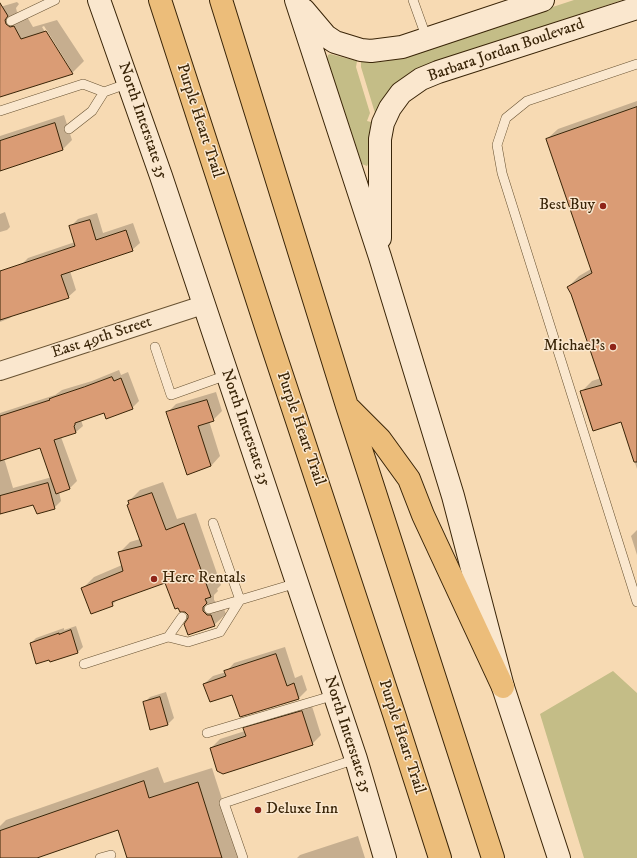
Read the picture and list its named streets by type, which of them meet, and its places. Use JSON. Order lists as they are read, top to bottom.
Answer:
{
  "streets": {
    "highway": ["Purple Heart Trail"],
    "main road": ["Barbara Jordan Boulevard", "North Interstate 35"],
    "street": ["East 49th Street"]
  },
  "crossings": [
    ["North Interstate 35", "East 49th Street"]
  ],
  "places": [
    "Best Buy",
    "Michael's",
    "Herc Rentals",
    "Deluxe Inn"
  ]
}
